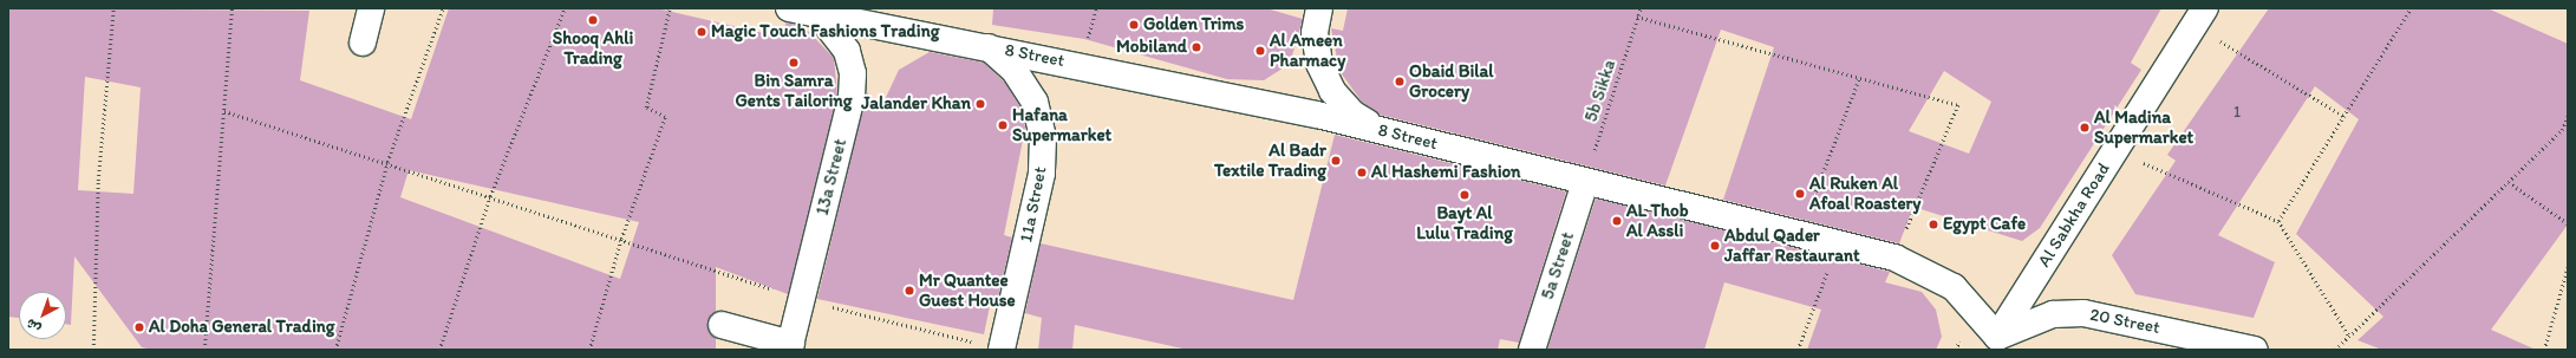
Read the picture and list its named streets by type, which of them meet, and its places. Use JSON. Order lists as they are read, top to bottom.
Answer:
{
  "streets": {
    "street": [
      "8 Street",
      "13a Street",
      "11a Street",
      "Al Sabkha Road",
      "5a Street",
      "20 Street"
    ],
    "path": ["5b Sikka"]
  },
  "crossings": [
    ["8 Street", "5b Sikka"],
    ["8 Street", "13a Street"],
    ["8 Street", "11a Street"],
    ["8 Street", "Al Sabkha Road"],
    ["8 Street", "5a Street"],
    ["8 Street", "20 Street"],
    ["5b Sikka", "5a Street"],
    ["Al Sabkha Road", "20 Street"]
  ],
  "places": [
    "Shooq Ahli Trading",
    "Golden Trims",
    "Magic Touch Fashions Trading",
    "Mobiland",
    "Al Ameen Pharmacy",
    "Bin Samra Gents Tailoring",
    "Obaid Bilal Grocery",
    "Jalander Khan",
    "Hafana Supermarket",
    "Al Madina Supermarket",
    "Al Badr Textile Trading",
    "Al Hashemi Fashion",
    "Al Ruken Al Afoal Roastery",
    "Bayt Al Lulu Trading",
    "AL Thob Al Assli",
    "Egypt Cafe",
    "Abdul Qader Jaffar Restaurant",
    "Mr Quantee Guest House",
    "Al Doha General Trading"
  ],
  "house_numbers": ["1"],
  "north": "bottom left"
}
